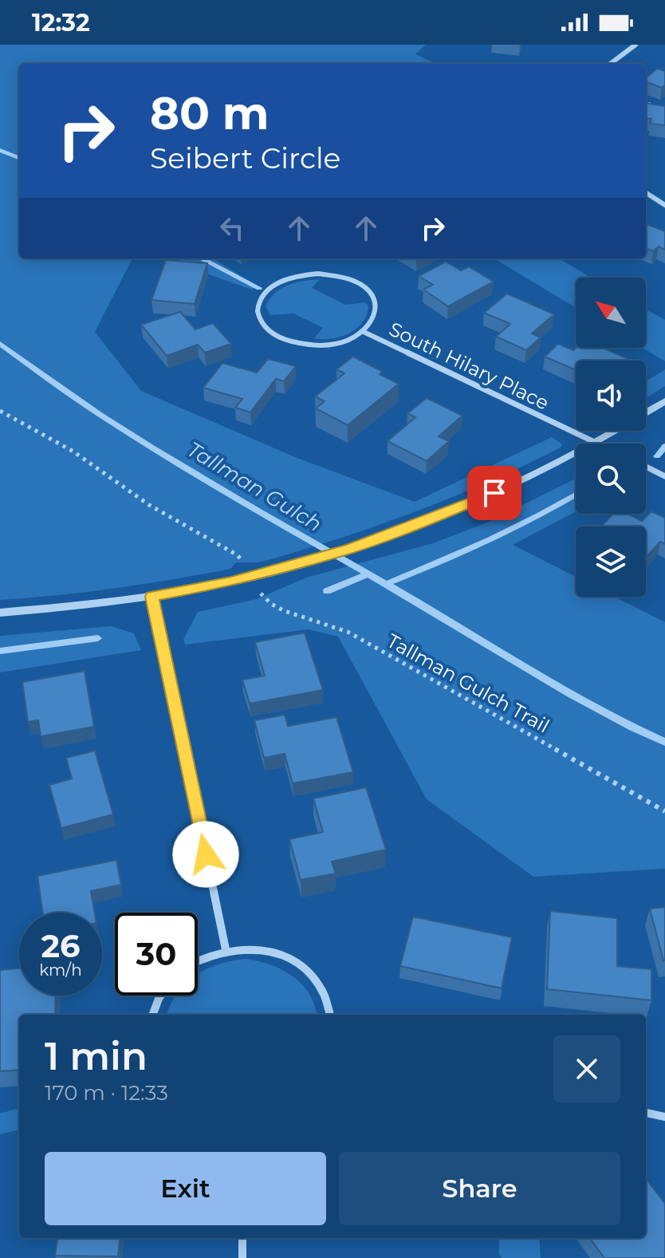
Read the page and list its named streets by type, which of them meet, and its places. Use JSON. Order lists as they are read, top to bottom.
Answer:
{
  "streets": {
    "street": ["South Hilary Place"],
    "path": ["Tallman Gulch Trail"]
  },
  "water": ["Tallman Gulch"],
  "north": "top left",
  "page": {
    "status": "12:32",
    "turn": ["80 m", "Seibert Circle"],
    "speed": "26 km/h",
    "limit": "30",
    "heading": ["1 min", "170 m · 12:33"],
    "buttons": ["Exit", "Share"]
  }
}
